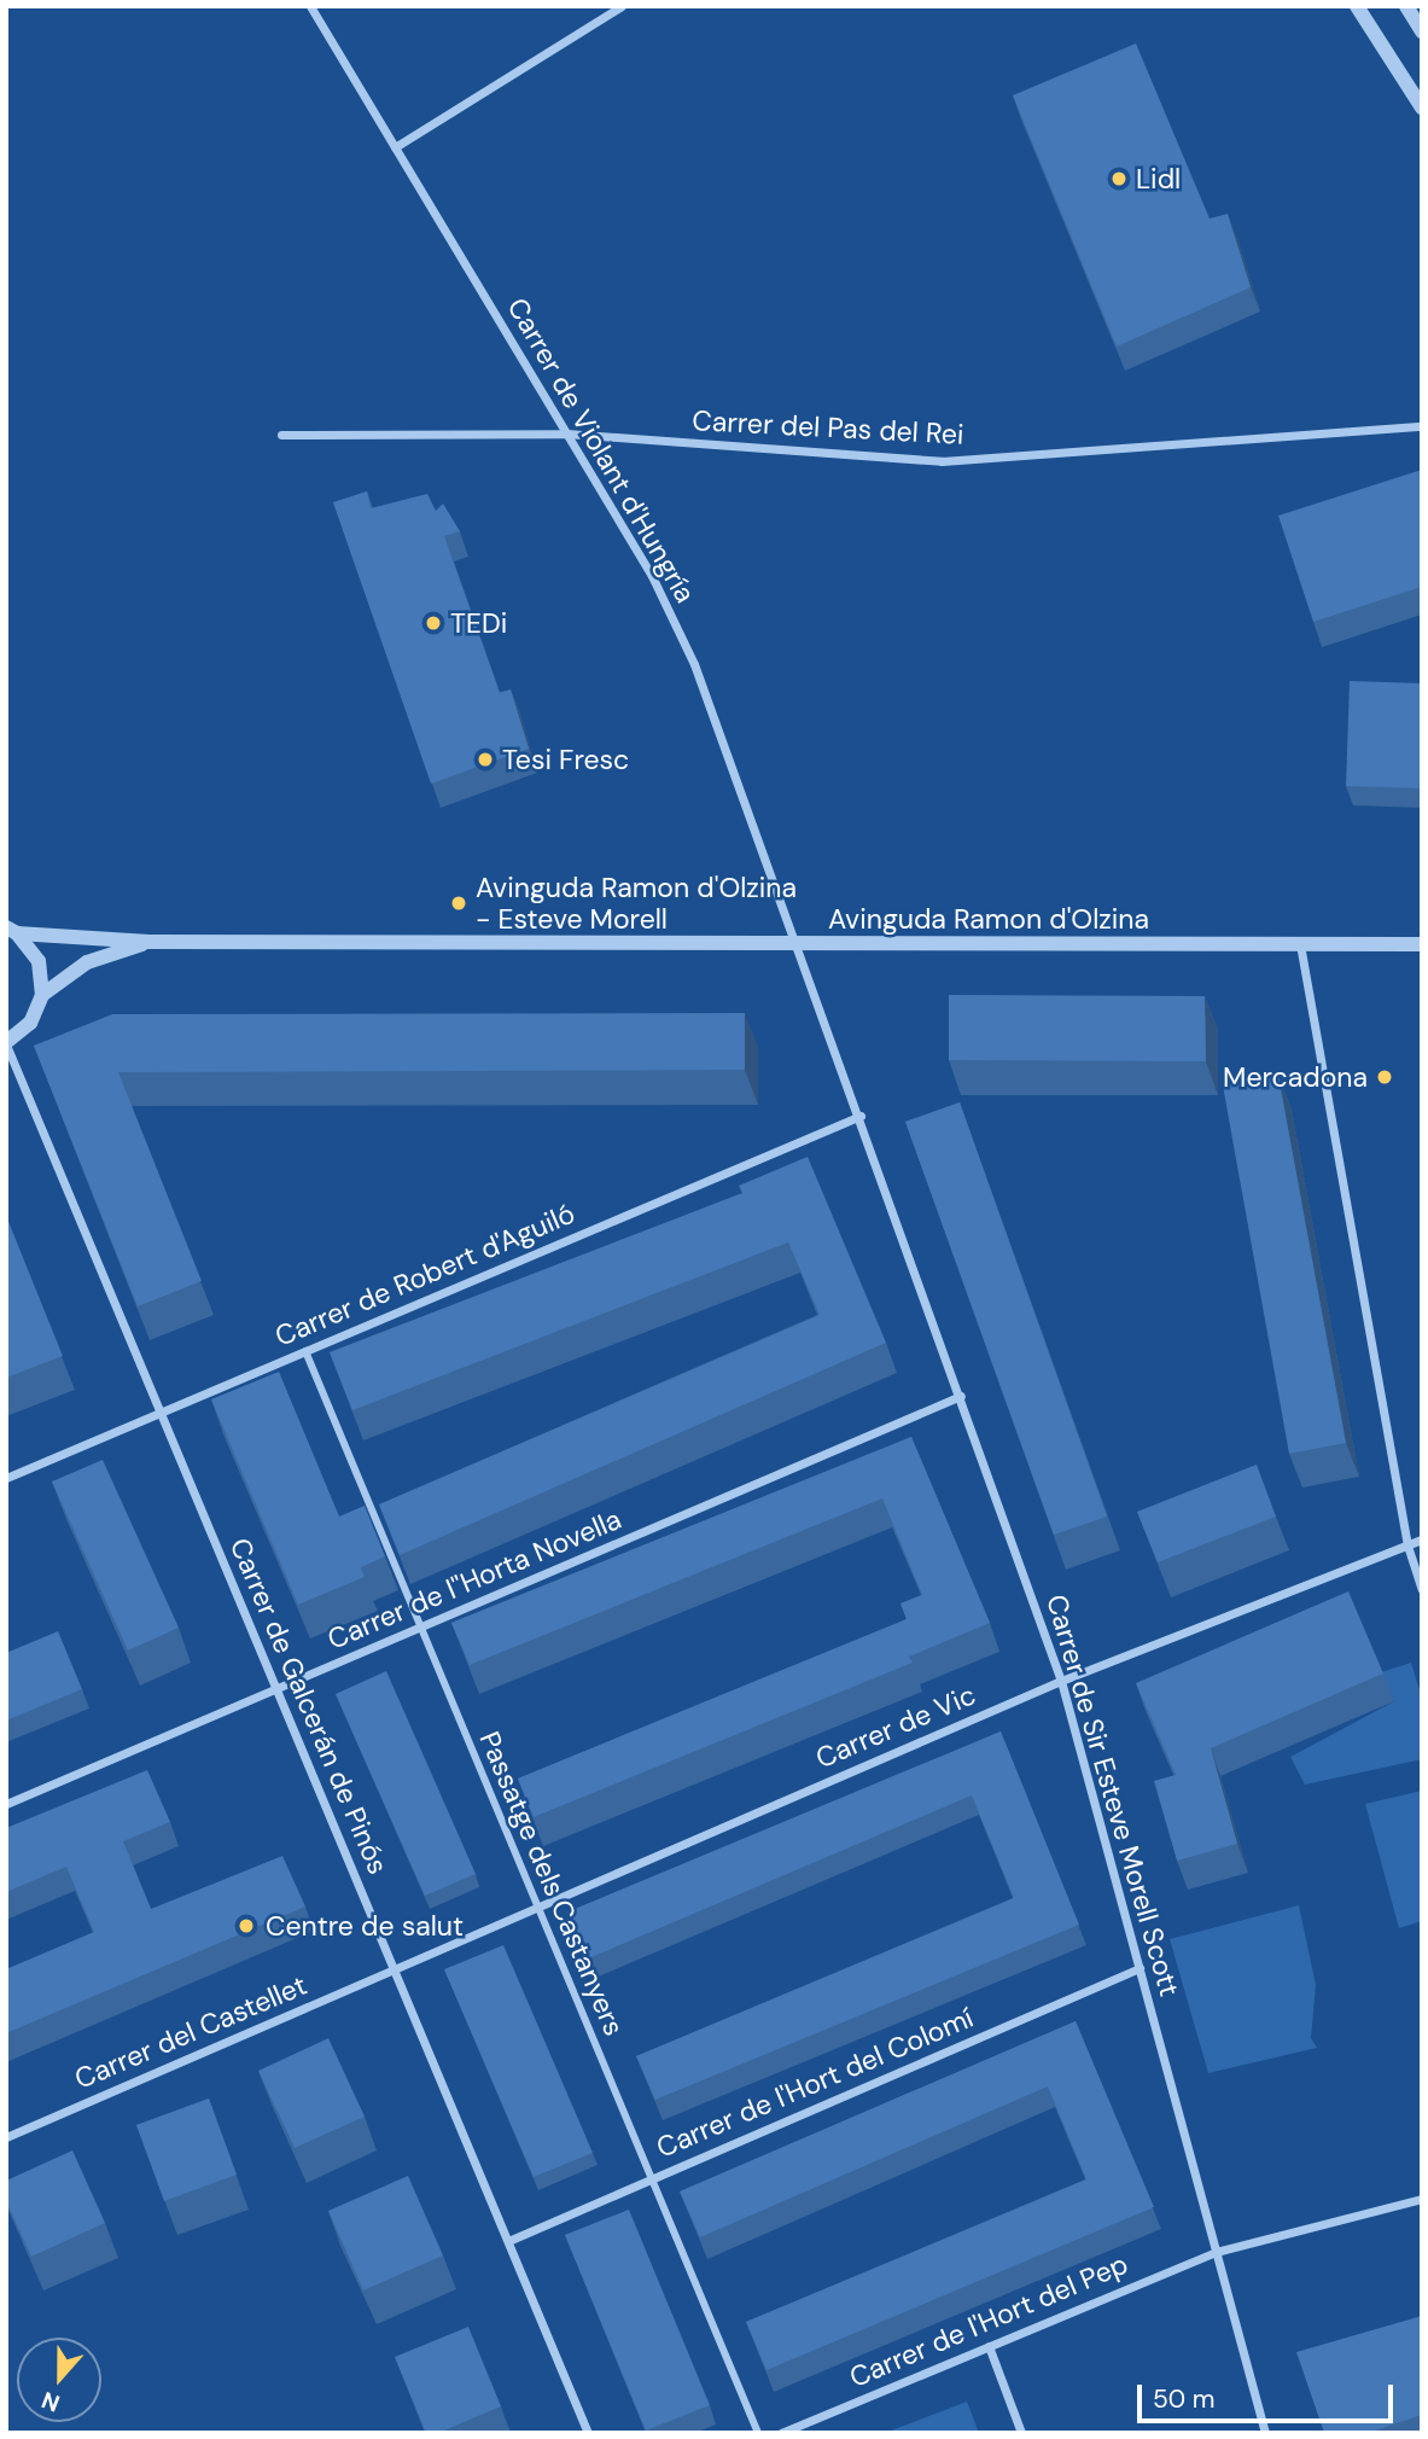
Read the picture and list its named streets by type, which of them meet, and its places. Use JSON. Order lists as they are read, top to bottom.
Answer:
{
  "streets": {
    "street": [
      "Carrer del Pas del Rei",
      "Carrer de Violant d'Hungría",
      "Avinguda Ramon d'Olzina",
      "Carrer de Robert d'Aguiló",
      "Carrer de l''Horta Novella",
      "Carrer de Galcerán de Pinós",
      "Carrer de Vic",
      "Carrer de Sir Esteve Morell Scott",
      "Passatge dels Castanyers",
      "Carrer del Castellet",
      "Carrer de l'Hort del Colomí",
      "Carrer de l'Hort del Pep"
    ]
  },
  "crossings": [
    ["Carrer del Pas del Rei", "Carrer de Violant d'Hungría"],
    ["Carrer de Violant d'Hungría", "Avinguda Ramon d'Olzina"],
    ["Carrer de Violant d'Hungría", "Carrer de Sir Esteve Morell Scott"],
    ["Avinguda Ramon d'Olzina", "Carrer de Sir Esteve Morell Scott"],
    ["Carrer de Robert d'Aguiló", "Carrer de Galcerán de Pinós"],
    ["Carrer de Robert d'Aguiló", "Carrer de Sir Esteve Morell Scott"],
    ["Carrer de Robert d'Aguiló", "Passatge dels Castanyers"],
    ["Carrer de l''Horta Novella", "Carrer de Galcerán de Pinós"],
    ["Carrer de l''Horta Novella", "Carrer de Sir Esteve Morell Scott"],
    ["Carrer de l''Horta Novella", "Passatge dels Castanyers"],
    ["Carrer de Galcerán de Pinós", "Carrer de Vic"],
    ["Carrer de Galcerán de Pinós", "Carrer del Castellet"],
    ["Carrer de Galcerán de Pinós", "Carrer de l'Hort del Colomí"],
    ["Carrer de Vic", "Carrer de Sir Esteve Morell Scott"],
    ["Carrer de Vic", "Passatge dels Castanyers"],
    ["Carrer de Vic", "Carrer del Castellet"],
    ["Carrer de Sir Esteve Morell Scott", "Carrer de l'Hort del Colomí"],
    ["Carrer de Sir Esteve Morell Scott", "Carrer de l'Hort del Pep"],
    ["Passatge dels Castanyers", "Carrer de l'Hort del Colomí"]
  ],
  "places": [
    "Lidl",
    "TEDi",
    "Tesi Fresc",
    "Avinguda Ramon d'Olzina - Esteve Morell",
    "Mercadona",
    "Centre de salut"
  ],
  "scale_bar": "50 m",
  "north": "bottom"
}
